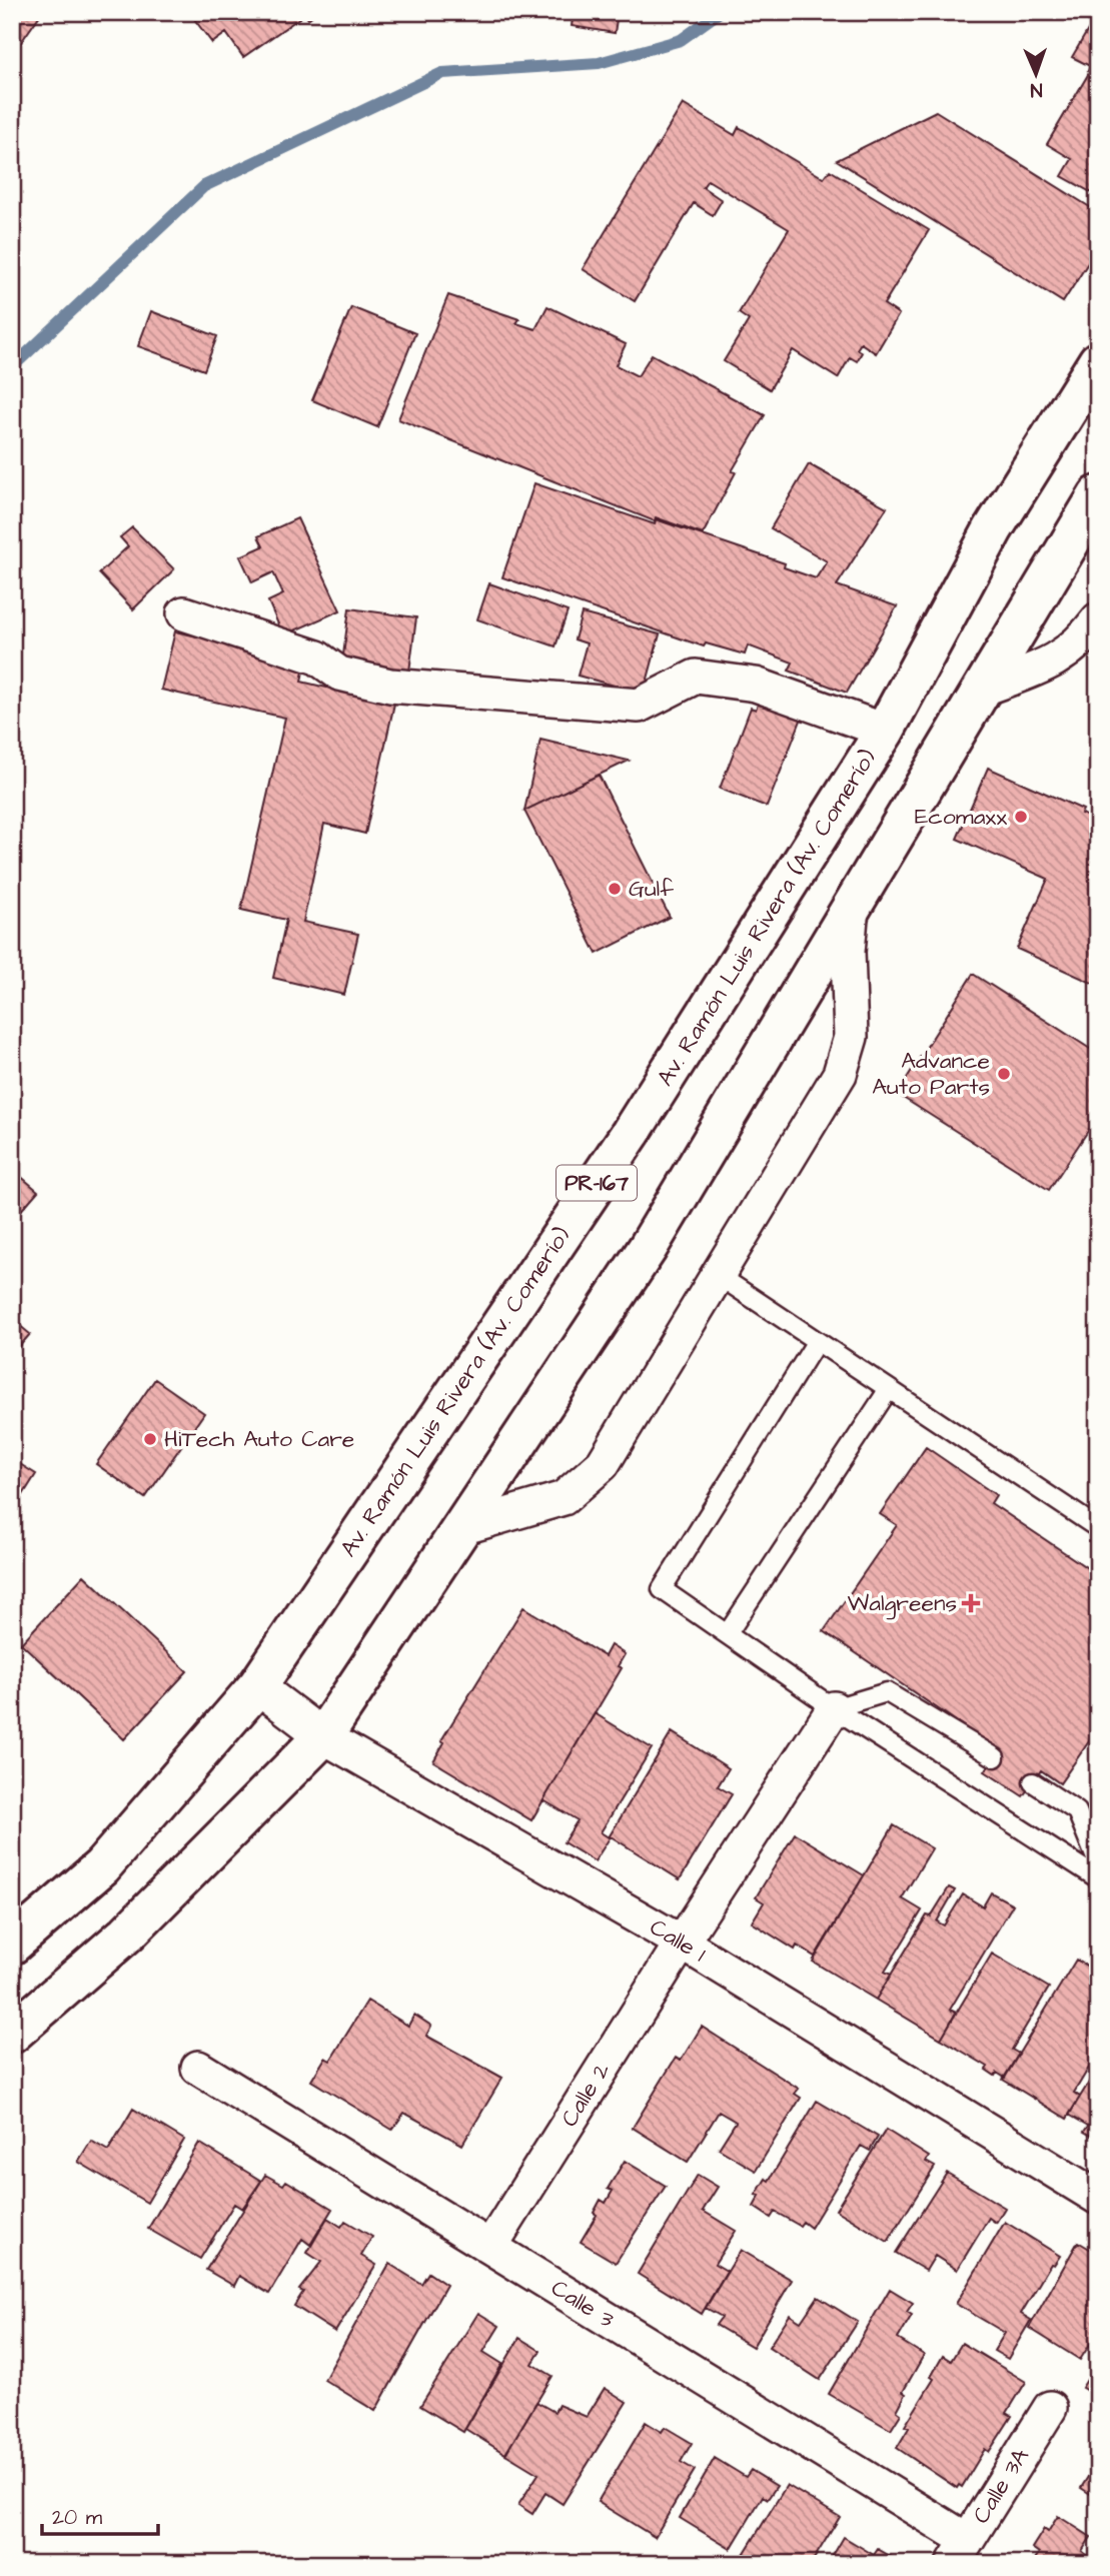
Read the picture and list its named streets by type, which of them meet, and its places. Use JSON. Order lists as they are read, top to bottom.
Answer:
{
  "streets": {
    "main road": ["Av. Ramón Luis Rivera (Av. Comerío)", "PR-167"],
    "street": [
      "Calle 1",
      "Calle 2",
      "Calle 3",
      "Calle 3A"
    ]
  },
  "crossings": [
    ["Av. Ramón Luis Rivera (Av. Comerío)", "Calle 1"],
    ["PR-167", "Calle 1"],
    ["Calle 1", "Calle 2"],
    ["Calle 2", "Calle 3"],
    ["Calle 3", "Calle 3A"]
  ],
  "places": {
    "other": [
      "Ecomaxx",
      "Gulf",
      "Advance Auto Parts",
      "HiTech Auto Care"
    ],
    "health": ["Walgreens"]
  },
  "scale_bar": "20 m",
  "north": "bottom"
}
